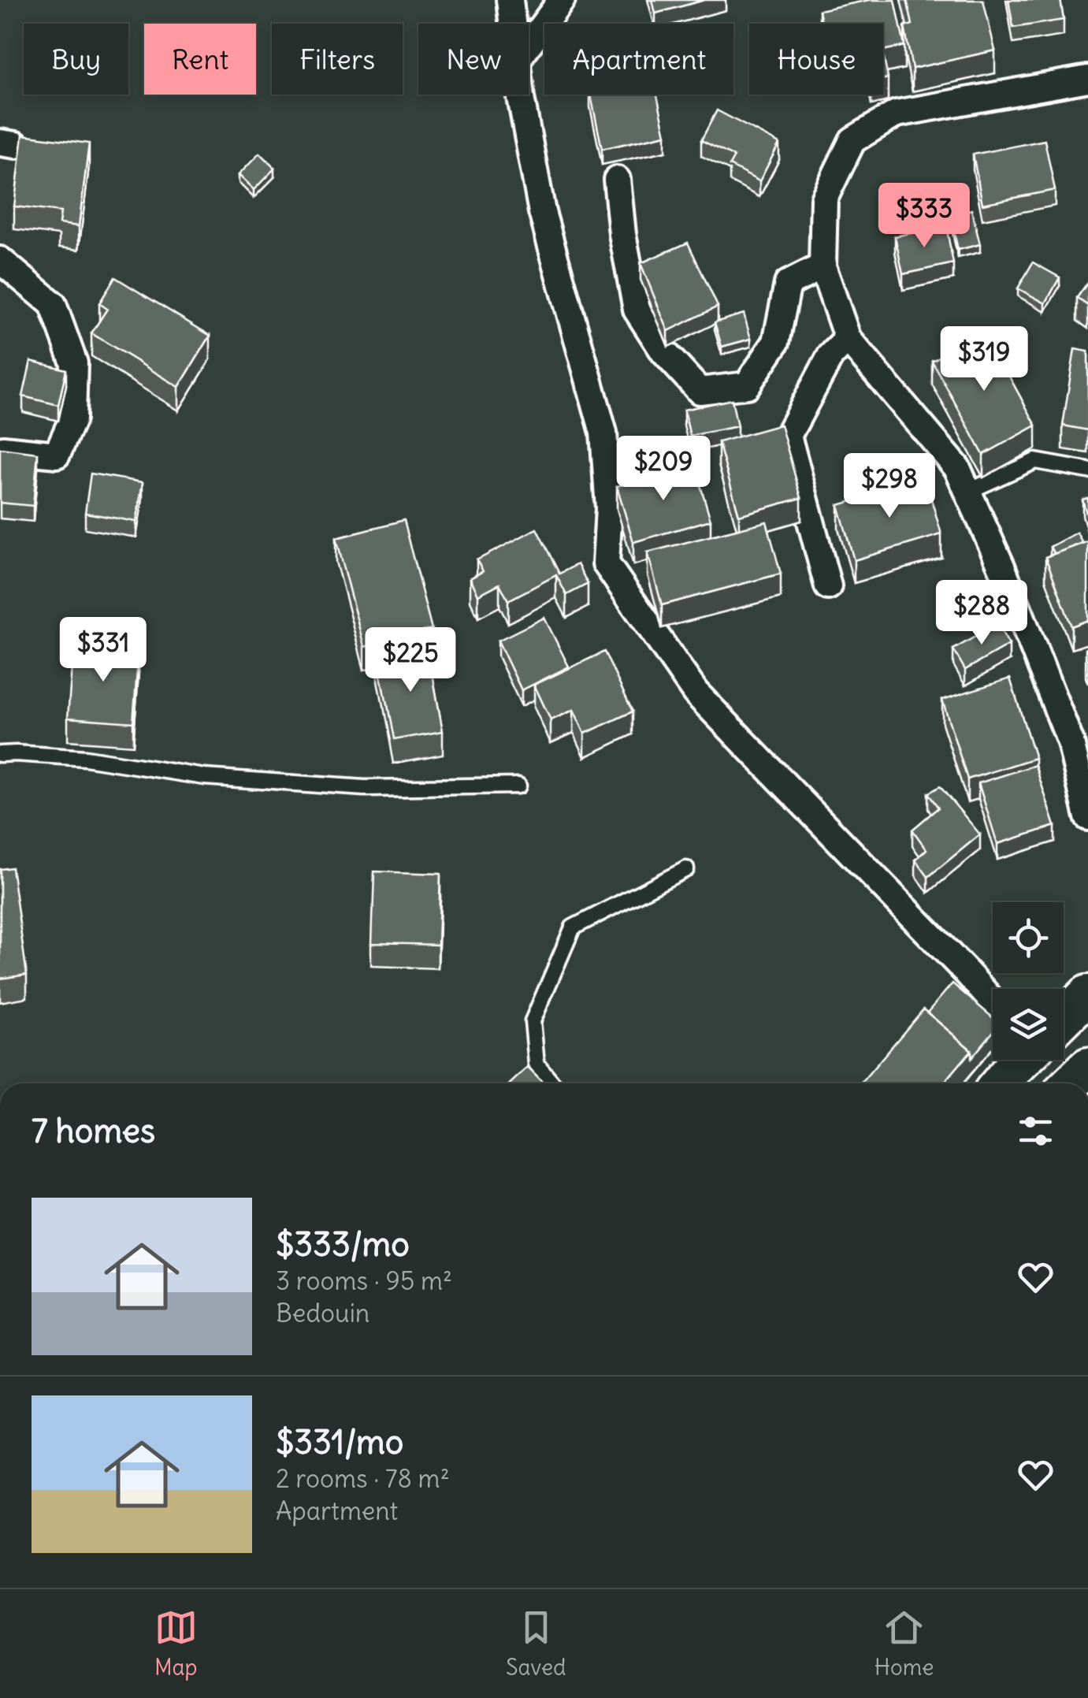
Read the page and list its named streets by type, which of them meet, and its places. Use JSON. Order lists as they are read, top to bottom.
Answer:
{
  "page": {
    "chip": [
      "Buy",
      "Rent",
      "Filters",
      "New",
      "Apartment",
      "House"
    ],
    "price": [
      "$333",
      "$319",
      "$209",
      "$298",
      "$288",
      "$331",
      "$225"
    ],
    "heading": "7 homes",
    "list": [
      {
        "name": "$333/mo",
        "note": "3 rooms · 95 m² · Bedouin"
      },
      {
        "name": "$331/mo",
        "note": "2 rooms · 78 m² · Apartment"
      }
    ],
    "tabs": ["Map", "Saved", "Home"]
  }
}
